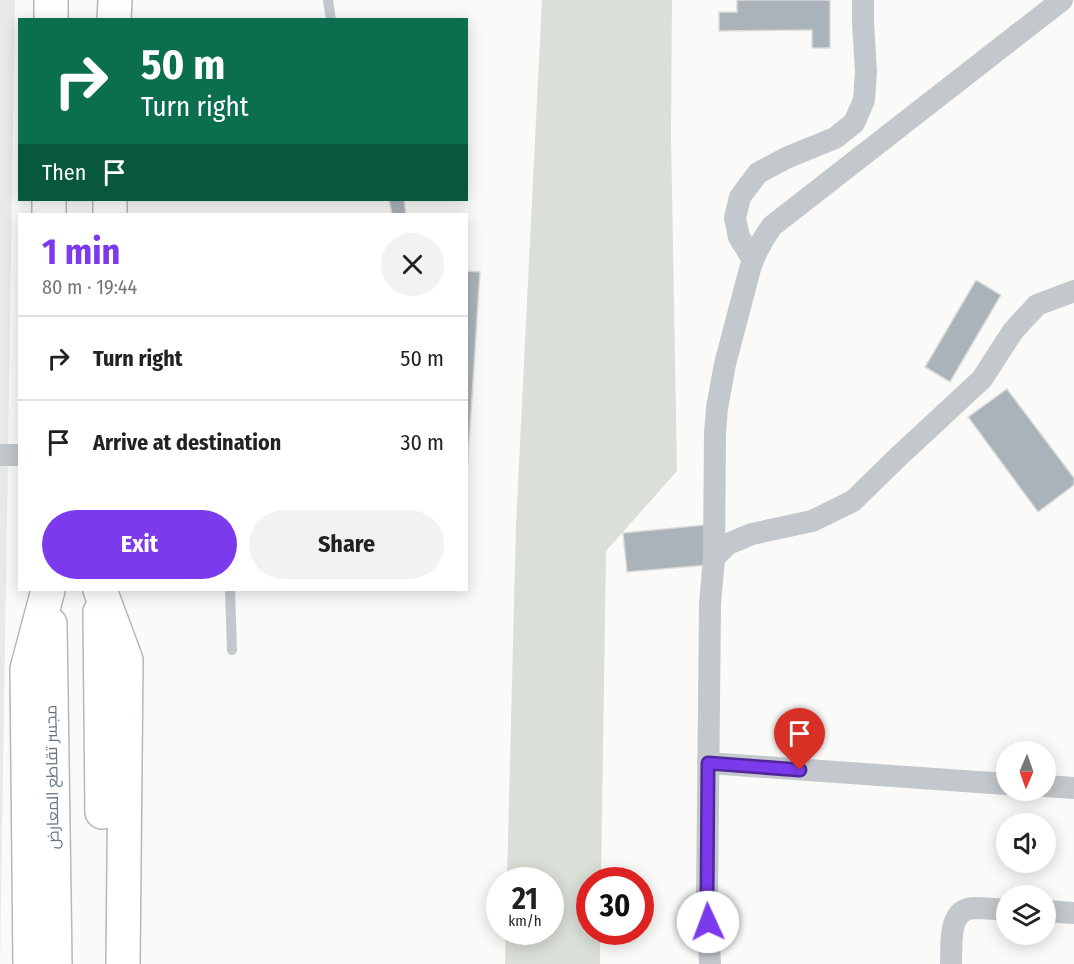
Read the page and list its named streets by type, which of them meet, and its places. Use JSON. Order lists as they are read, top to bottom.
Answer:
{
  "streets": {
    "highway": ["مجسر تقاطع المعارض"]
  },
  "north": "bottom",
  "page": {
    "turn": ["50 m", "Turn right"],
    "then": "Then",
    "heading": ["1 min", "80 m · 19:44"],
    "list": [
      {
        "name": "Turn right",
        "value": "50 m"
      },
      {
        "name": "Arrive at destination",
        "value": "30 m"
      }
    ],
    "buttons": ["Exit", "Share"],
    "speed": "21 km/h",
    "limit": "30"
  }
}
